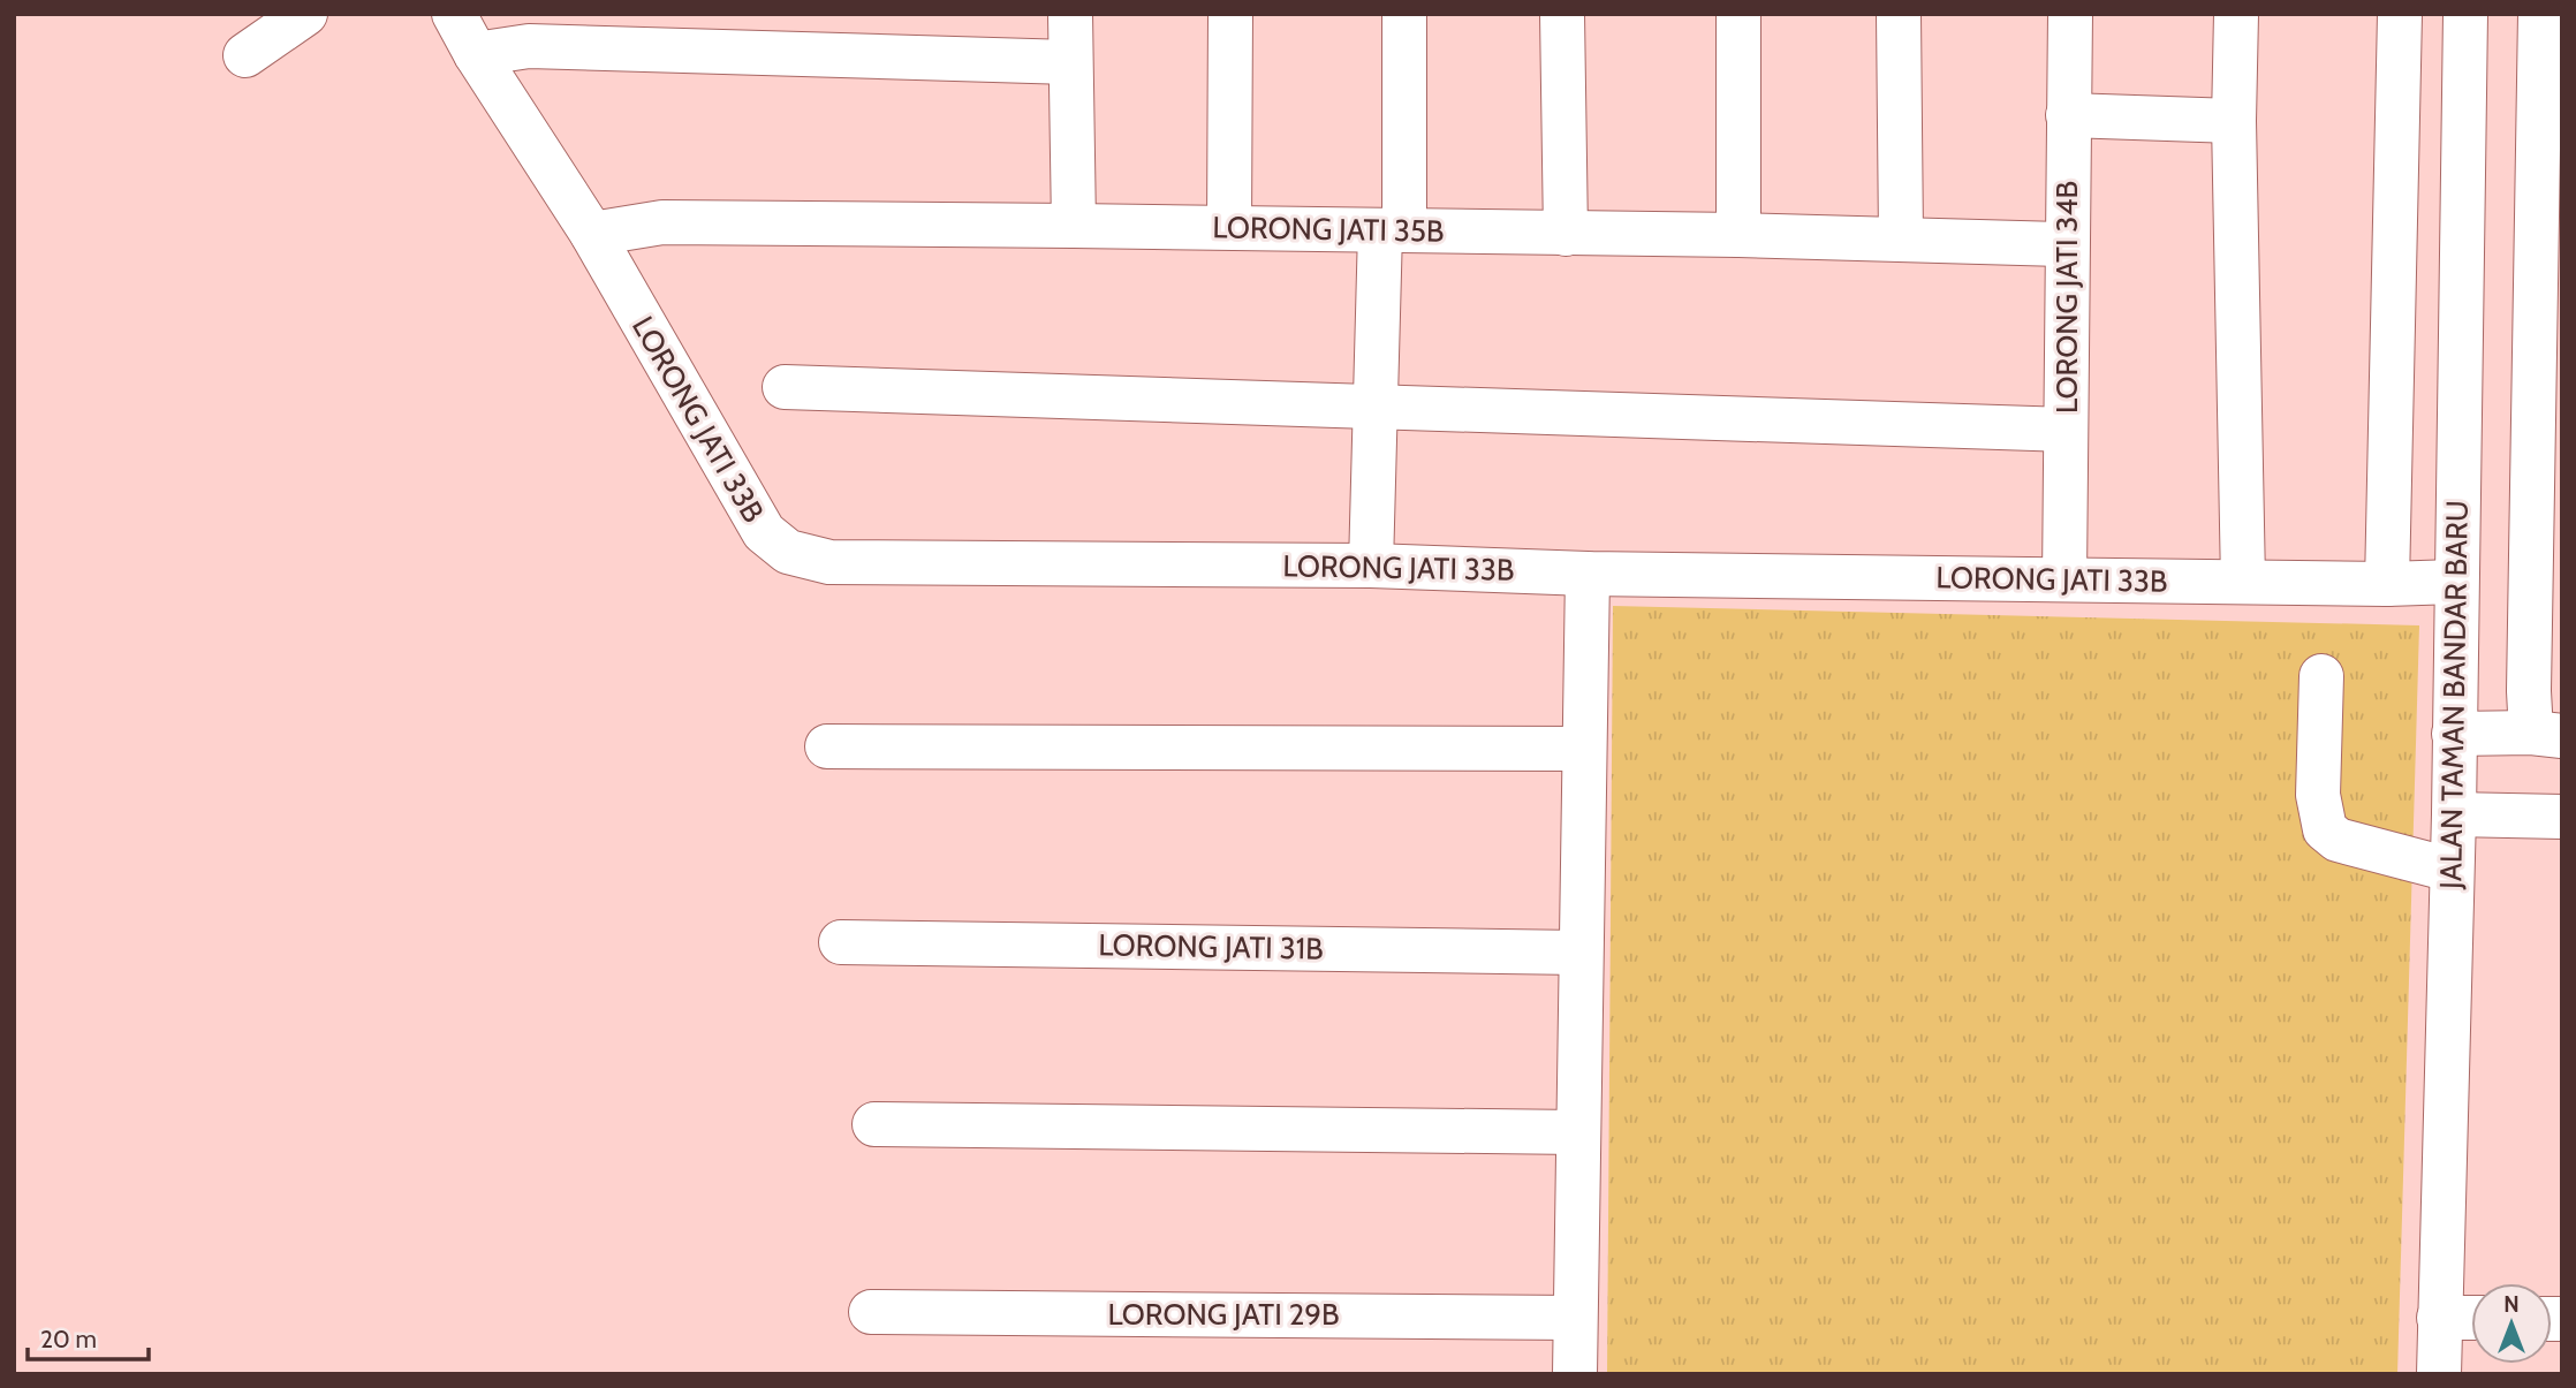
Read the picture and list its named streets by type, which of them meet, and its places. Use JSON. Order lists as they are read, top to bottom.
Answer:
{
  "streets": {
    "street": [
      "LORONG JATI 35B",
      "LORONG JATI 34B",
      "LORONG JATI 33B",
      "JALAN TAMAN BANDAR BARU",
      "LORONG JATI 31B",
      "LORONG JATI 29B"
    ]
  },
  "crossings": [
    ["LORONG JATI 35B", "LORONG JATI 34B"],
    ["LORONG JATI 35B", "LORONG JATI 33B"],
    ["LORONG JATI 34B", "LORONG JATI 33B"],
    ["LORONG JATI 33B", "JALAN TAMAN BANDAR BARU"]
  ],
  "scale_bar": "20 m",
  "north": "top"
}
